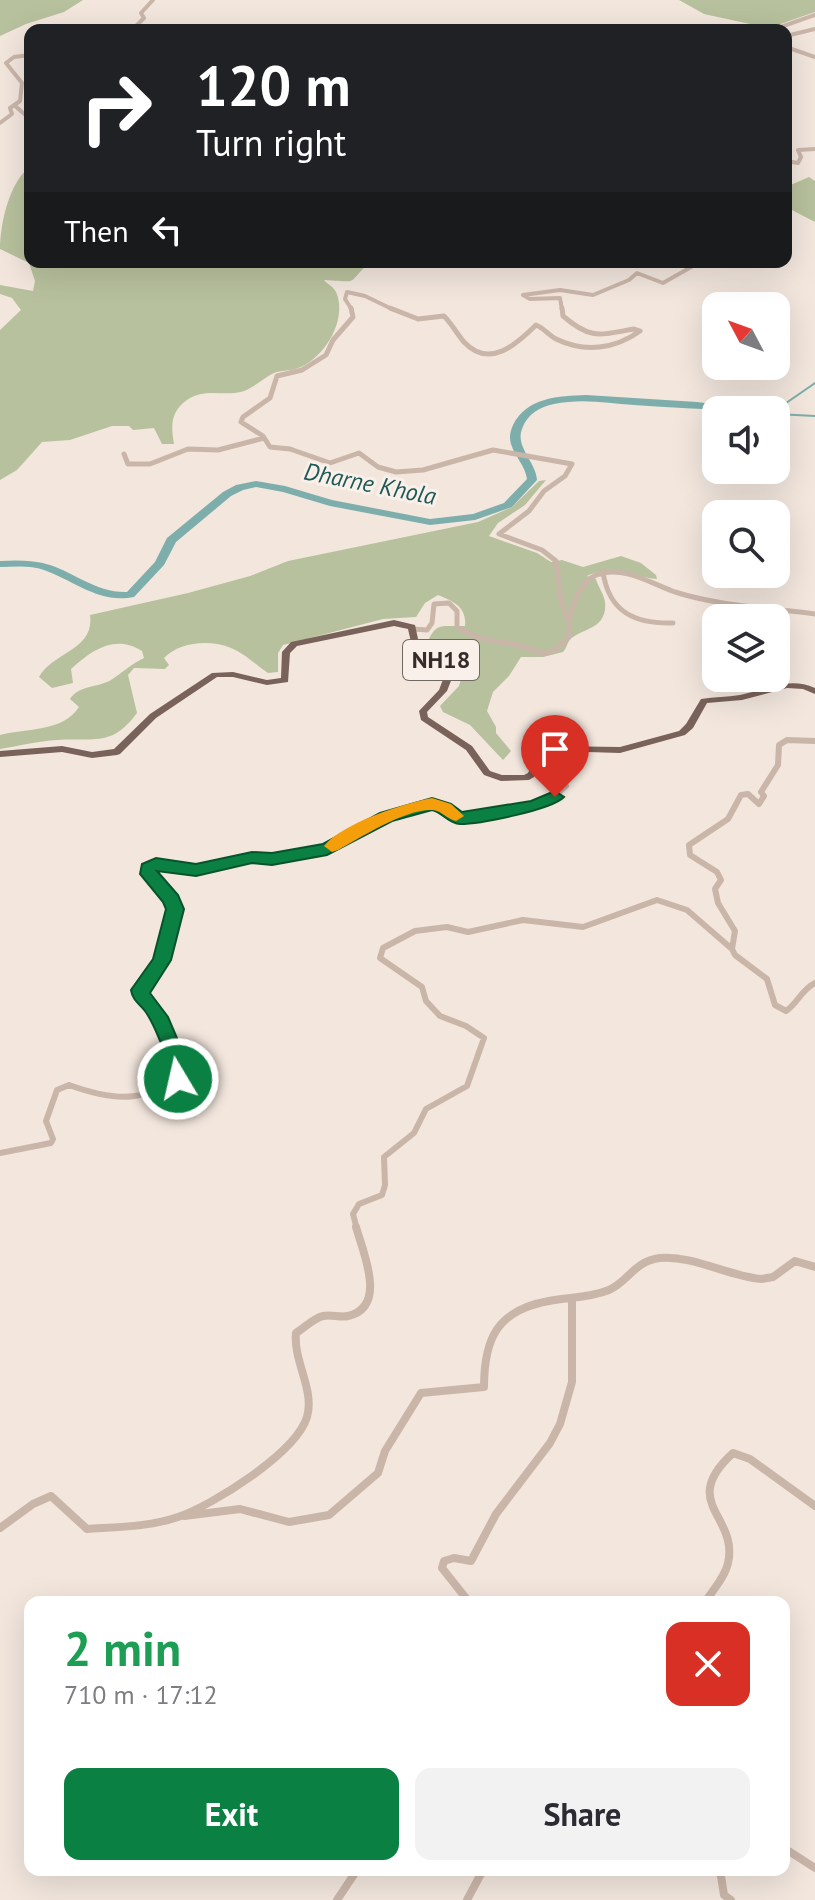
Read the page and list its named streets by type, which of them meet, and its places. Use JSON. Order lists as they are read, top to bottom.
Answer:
{
  "streets": {
    "main road": ["NH18"]
  },
  "water": ["Dharne Khola"],
  "north": "top left",
  "page": {
    "turn": ["120 m", "Turn right"],
    "then": "Then",
    "heading": ["2 min", "710 m · 17:12"],
    "buttons": ["Exit", "Share"]
  }
}
